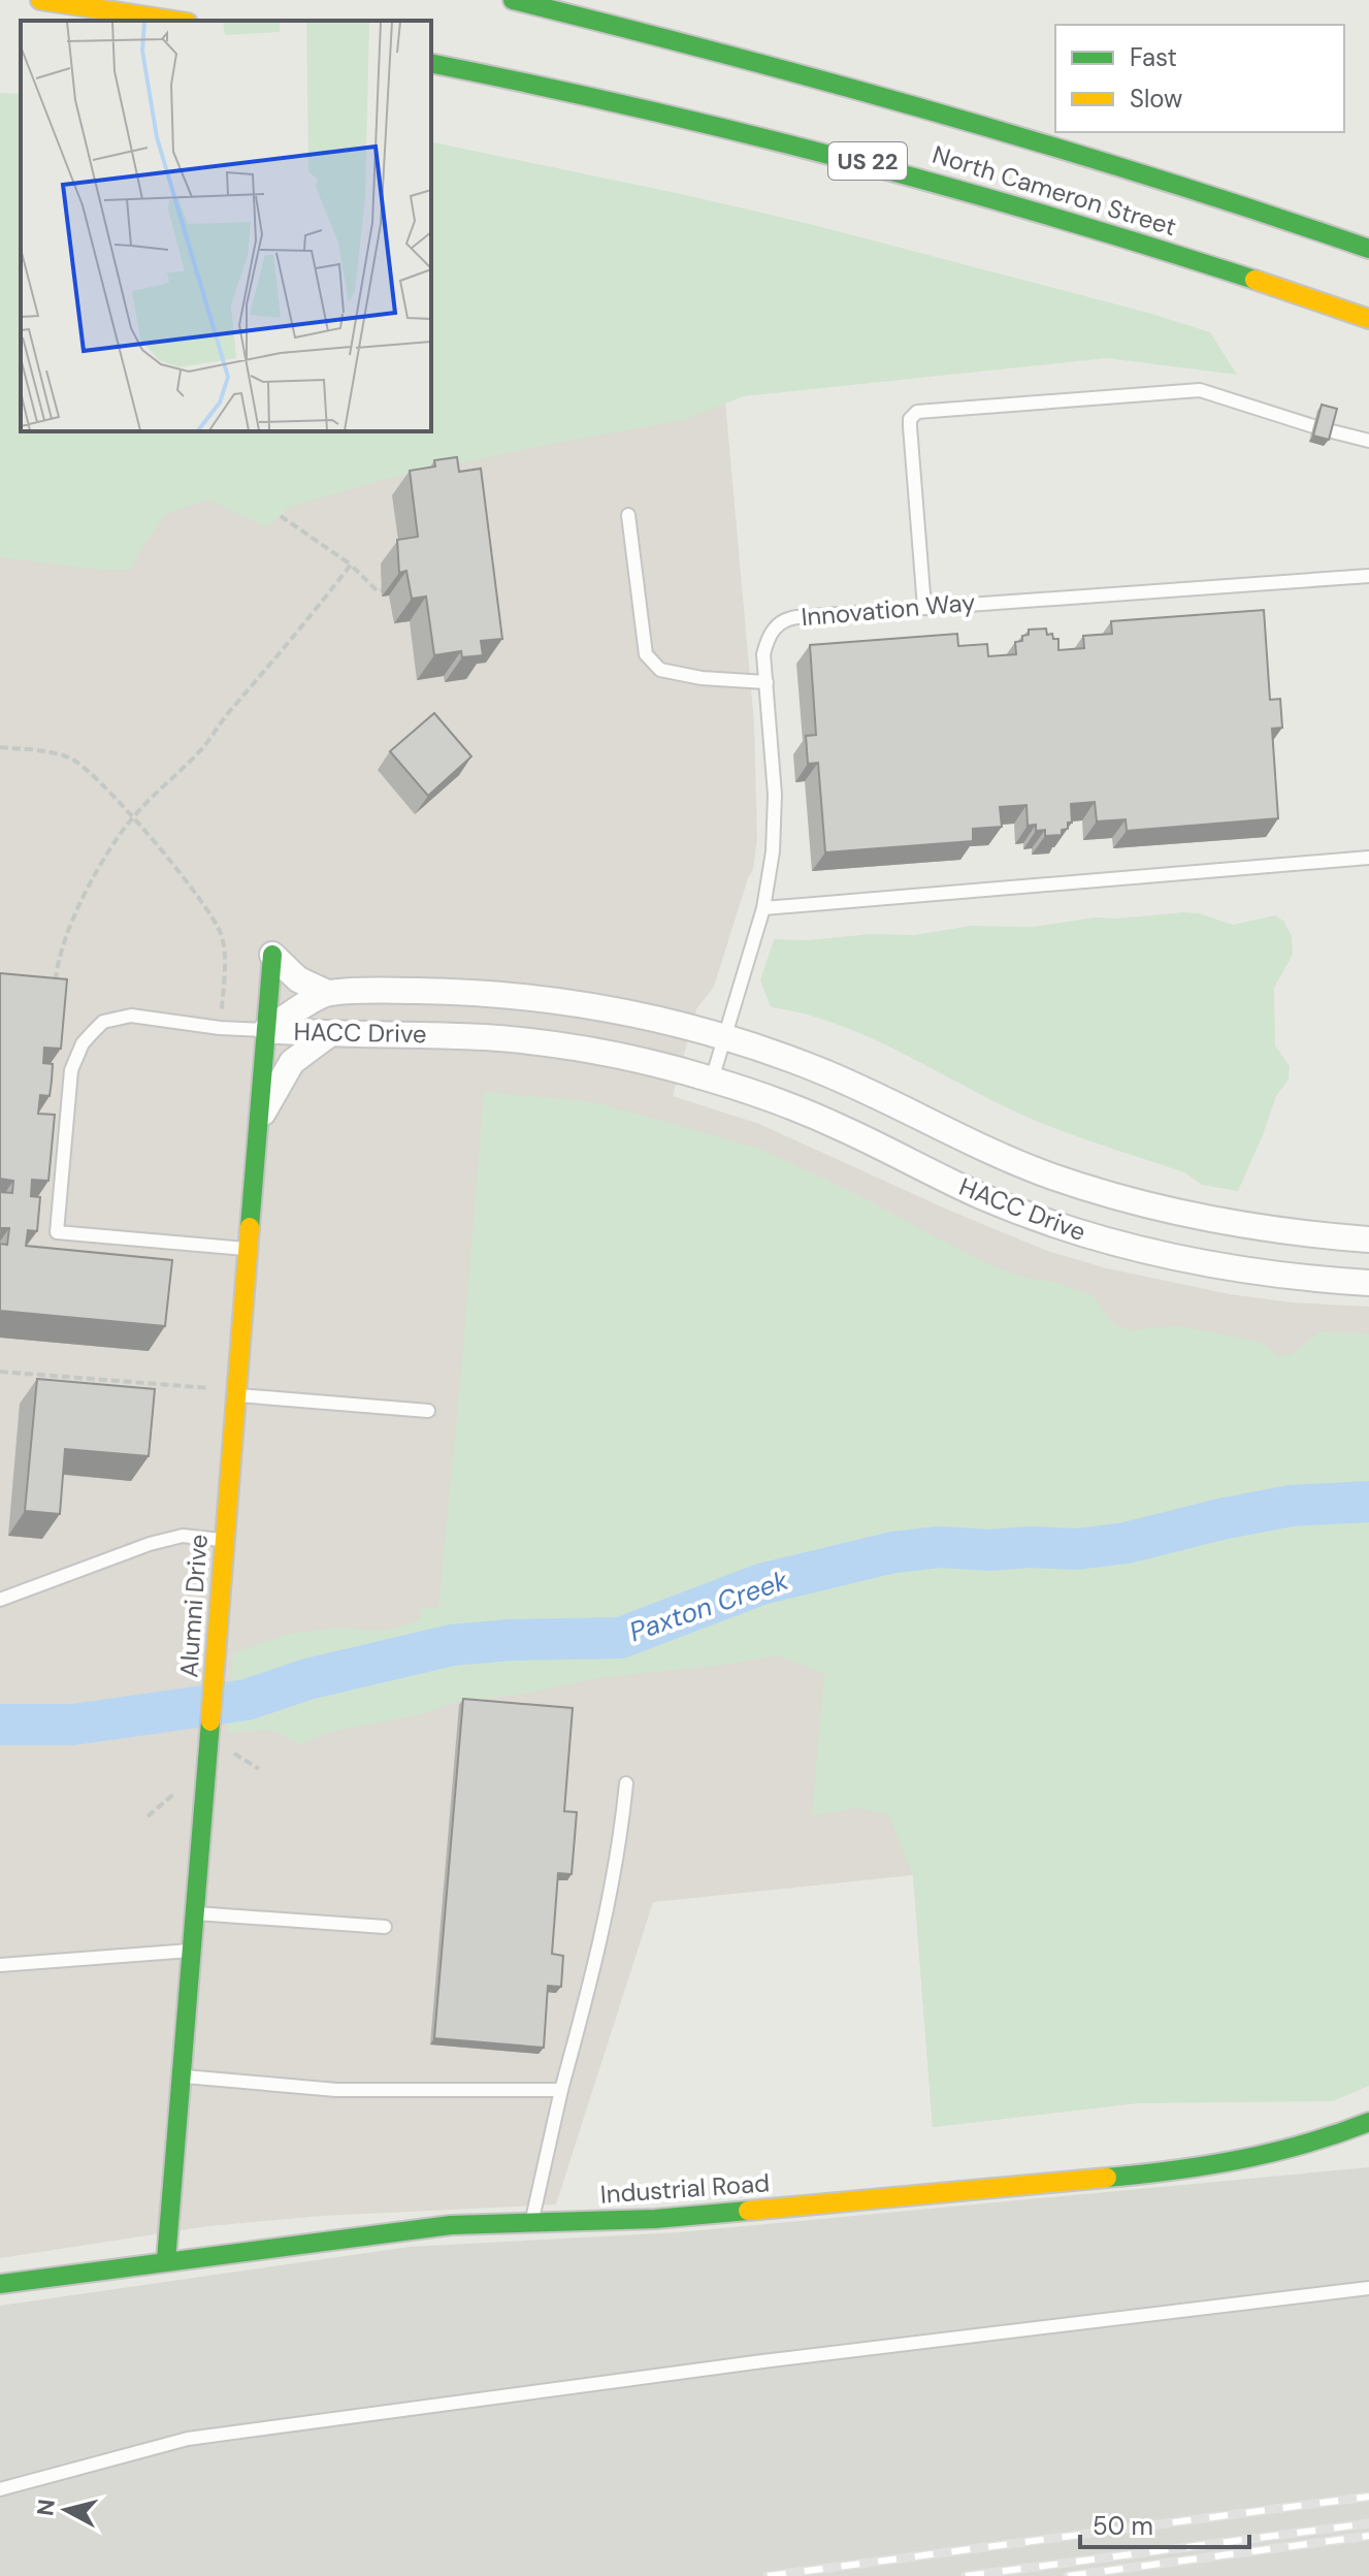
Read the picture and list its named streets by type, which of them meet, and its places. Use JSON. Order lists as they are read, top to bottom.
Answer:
{
  "streets": {
    "main road": [
      "US 22",
      "North Cameron Street",
      "Alumni Drive",
      "Industrial Road"
    ],
    "street": ["HACC Drive"],
    "lane": ["Innovation Way"]
  },
  "crossings": [
    ["Innovation Way", "HACC Drive"],
    ["HACC Drive", "Alumni Drive"],
    ["Alumni Drive", "Industrial Road"]
  ],
  "water": ["Paxton Creek"],
  "legend": ["Fast", "Slow"],
  "scale_bar": "50 m",
  "north": "left"
}
